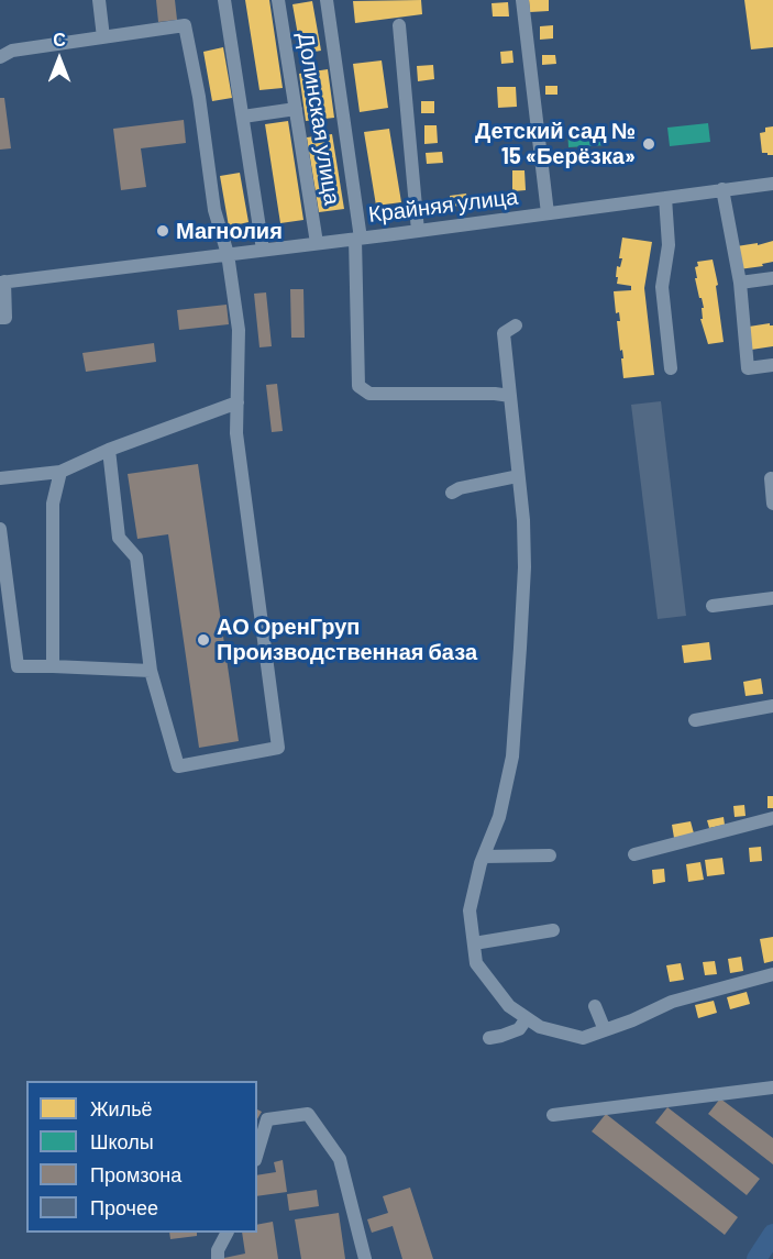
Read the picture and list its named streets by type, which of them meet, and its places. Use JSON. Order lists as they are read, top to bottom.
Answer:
{
  "streets": {
    "street": ["Долинская улица", "Крайняя улица"]
  },
  "crossings": [
    ["Долинская улица", "Крайняя улица"]
  ],
  "places": ["Детский сад № 15 «Берёзка»", "Магнолия", "АО ОренГруп Производственная база"],
  "legend": [
    "Жильё",
    "Школы",
    "Промзона",
    "Прочее"
  ],
  "north": "top"
}
